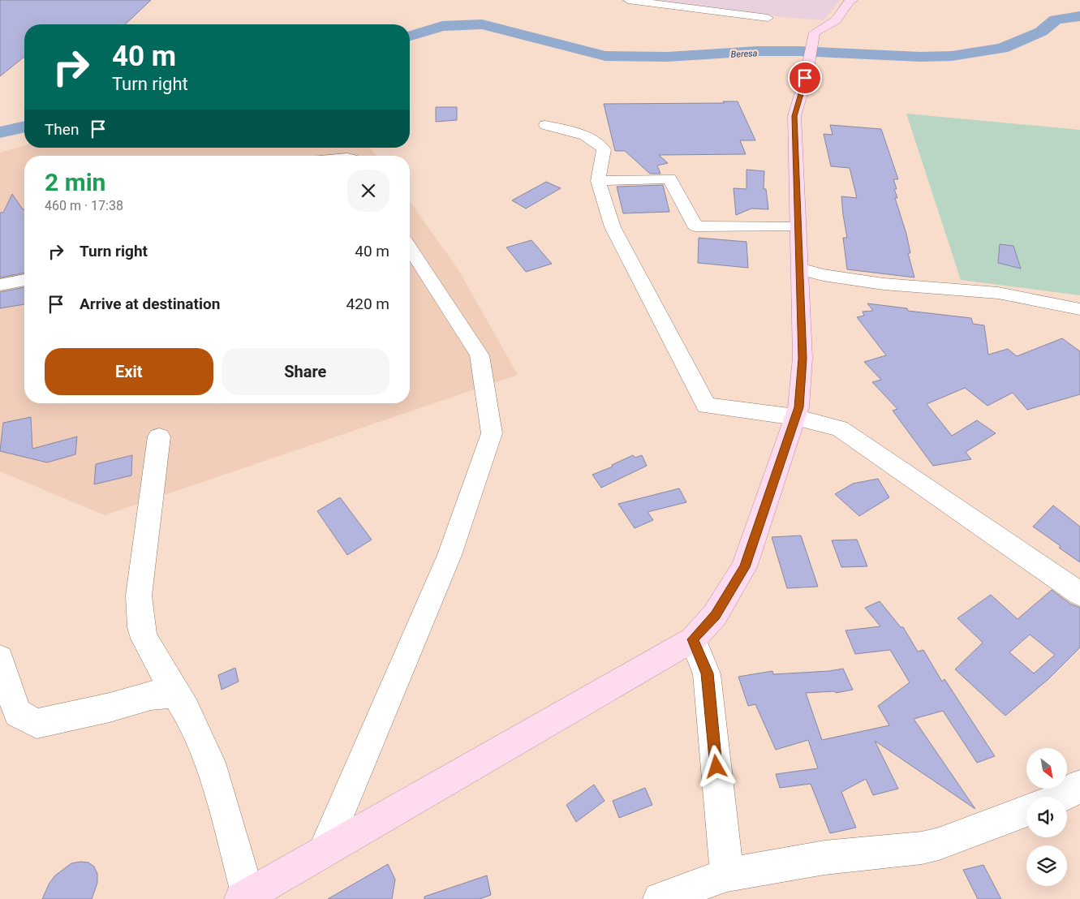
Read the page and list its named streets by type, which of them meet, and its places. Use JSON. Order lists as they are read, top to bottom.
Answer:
{
  "water": ["Beresa"],
  "north": "bottom right",
  "page": {
    "turn": ["40 m", "Turn right"],
    "then": "Then",
    "heading": ["2 min", "460 m · 17:38"],
    "list": [
      {
        "name": "Turn right",
        "value": "40 m"
      },
      {
        "name": "Arrive at destination",
        "value": "420 m"
      }
    ],
    "buttons": ["Exit", "Share"]
  }
}
